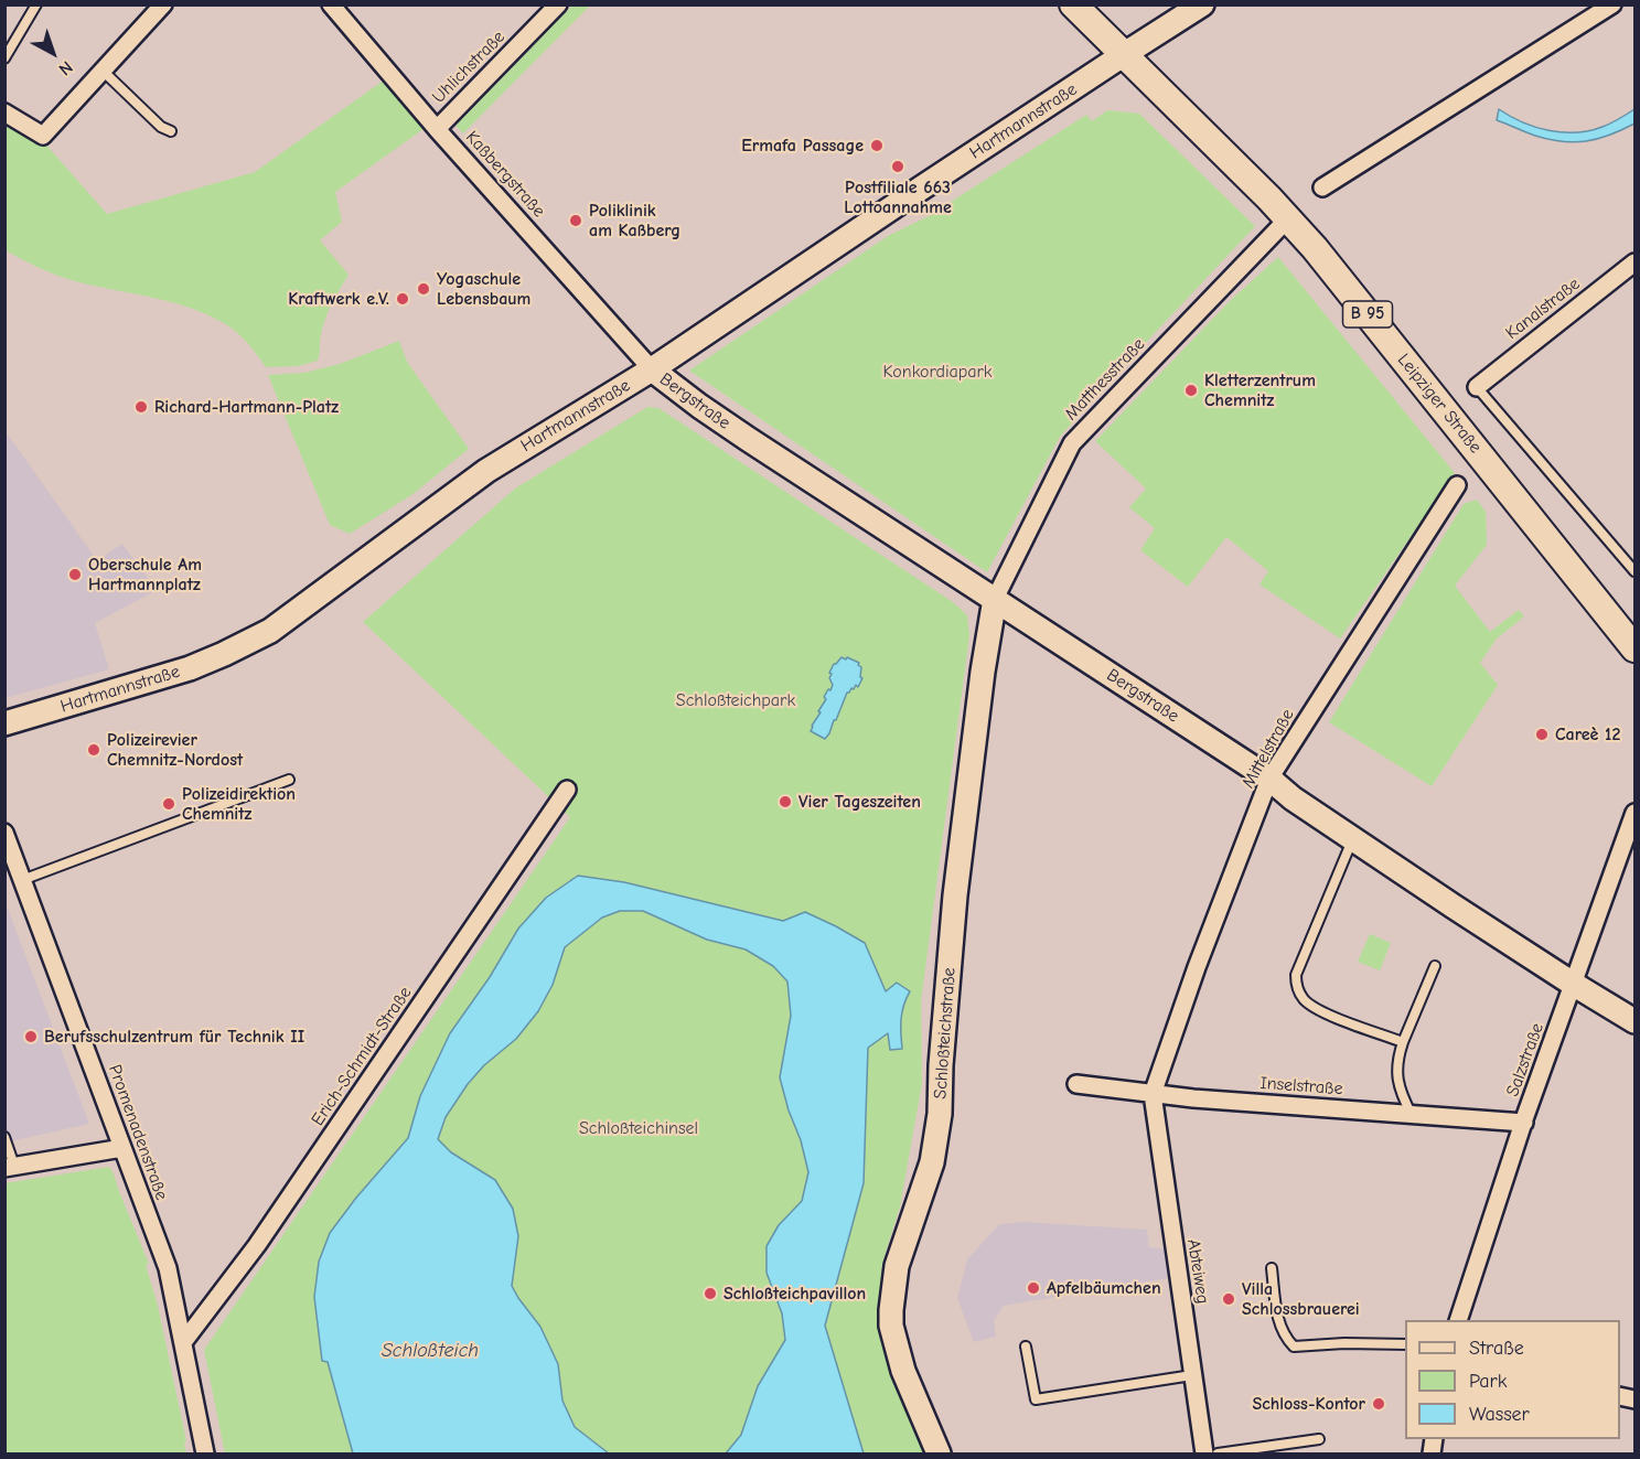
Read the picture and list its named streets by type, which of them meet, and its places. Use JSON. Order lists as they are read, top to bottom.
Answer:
{
  "streets": {
    "main road": [
      "Hartmannstraße",
      "B 95",
      "Bergstraße",
      "Leipziger Straße",
      "Schloßteichstraße"
    ],
    "street": [
      "Uhlichstraße",
      "Kaßbergstraße",
      "Kanalstraße",
      "Matthesstraße",
      "Mittelstraße",
      "Erich-Schmidt-Straße",
      "Salzstraße",
      "Inselstraße",
      "Promenadenstraße",
      "Abteiweg"
    ]
  },
  "crossings": [
    ["Uhlichstraße", "Kaßbergstraße"],
    ["Hartmannstraße", "Kaßbergstraße"],
    ["Hartmannstraße", "B 95"],
    ["Hartmannstraße", "Bergstraße"],
    ["Hartmannstraße", "Leipziger Straße"],
    ["Kaßbergstraße", "Bergstraße"],
    ["B 95", "Leipziger Straße"],
    ["Matthesstraße", "Bergstraße"],
    ["Matthesstraße", "Leipziger Straße"],
    ["Matthesstraße", "Schloßteichstraße"],
    ["Bergstraße", "Mittelstraße"],
    ["Bergstraße", "Schloßteichstraße"],
    ["Bergstraße", "Salzstraße"],
    ["Mittelstraße", "Inselstraße"],
    ["Mittelstraße", "Abteiweg"],
    ["Erich-Schmidt-Straße", "Promenadenstraße"],
    ["Salzstraße", "Inselstraße"],
    ["Inselstraße", "Abteiweg"]
  ],
  "water": ["Schloßteich"],
  "parks": ["Konkordiapark", "Schloßteichpark", "Schloßteichinsel"],
  "places": [
    "Ermafa Passage",
    "Postfiliale 663 Lottoannahme",
    "Poliklinik am Kaßberg",
    "Yogaschule Lebensbaum",
    "Kraftwerk e.V.",
    "Kletterzentrum Chemnitz",
    "Richard-Hartmann-Platz",
    "Oberschule Am Hartmannplatz",
    "Careè 12",
    "Polizeirevier Chemnitz-Nordost",
    "Vier Tageszeiten",
    "Polizeidirektion Chemnitz",
    "Berufsschulzentrum für Technik II",
    "Apfelbäumchen",
    "Schloßteichpavillon",
    "Villa Schlossbrauerei",
    "Schloss-Kontor"
  ],
  "legend": ["Straße", "Park", "Wasser"],
  "north": "bottom right"
}
